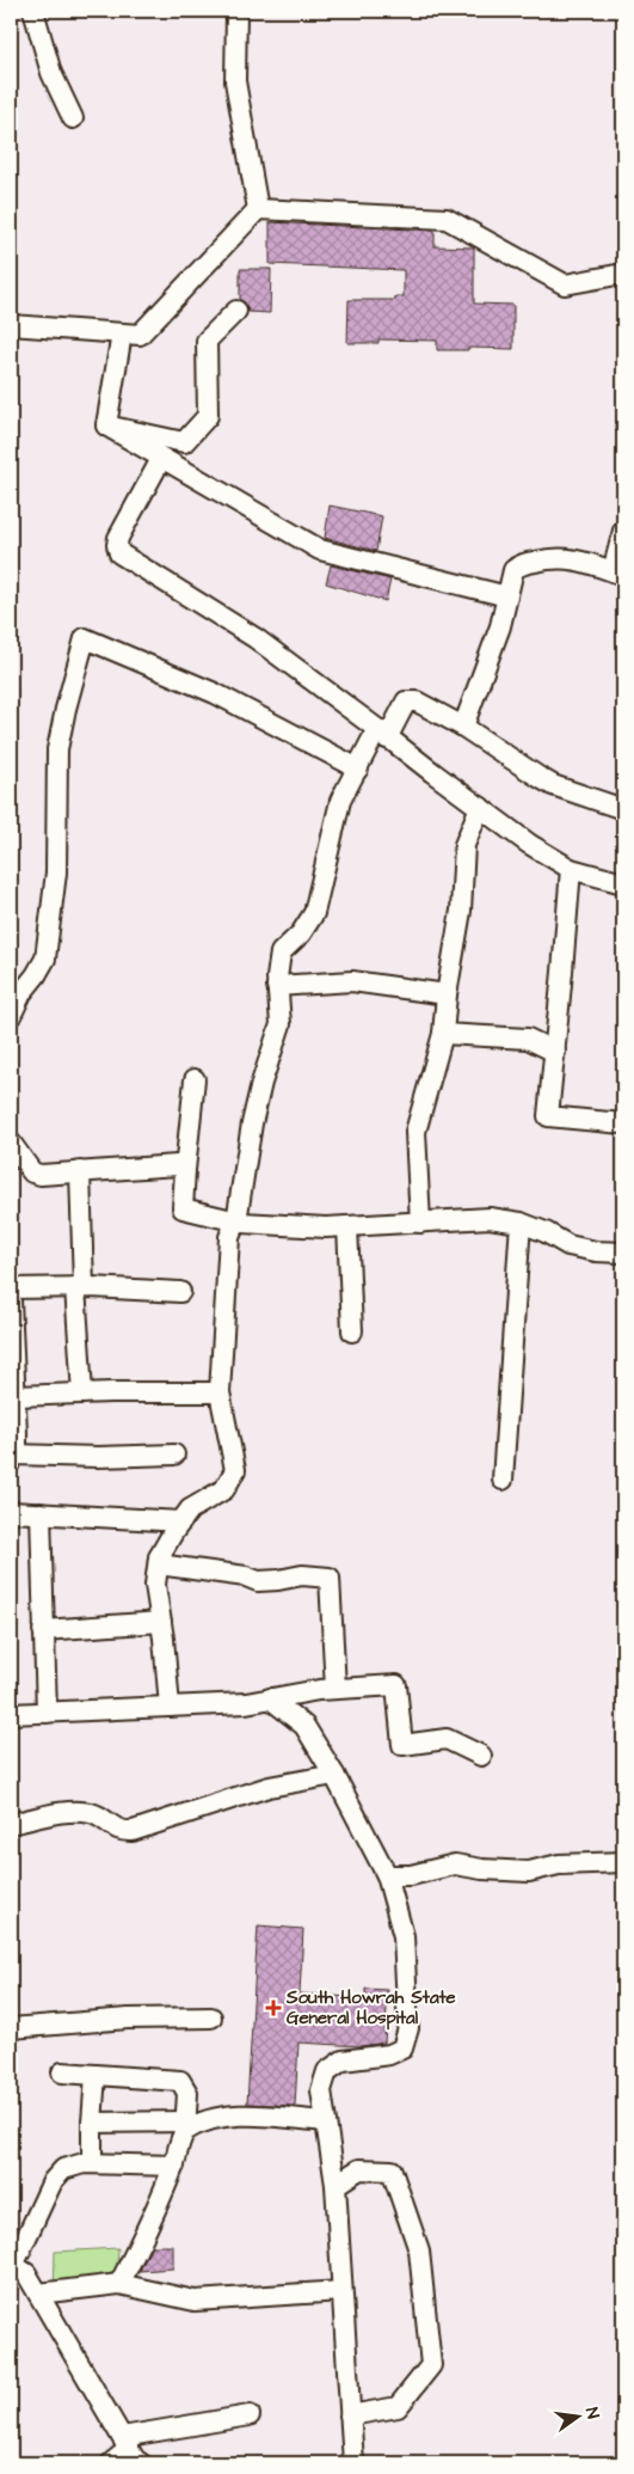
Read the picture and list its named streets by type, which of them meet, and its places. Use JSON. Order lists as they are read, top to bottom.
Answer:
{
  "places": {
    "health": ["South Howrah State General Hospital"]
  },
  "north": "right"
}
